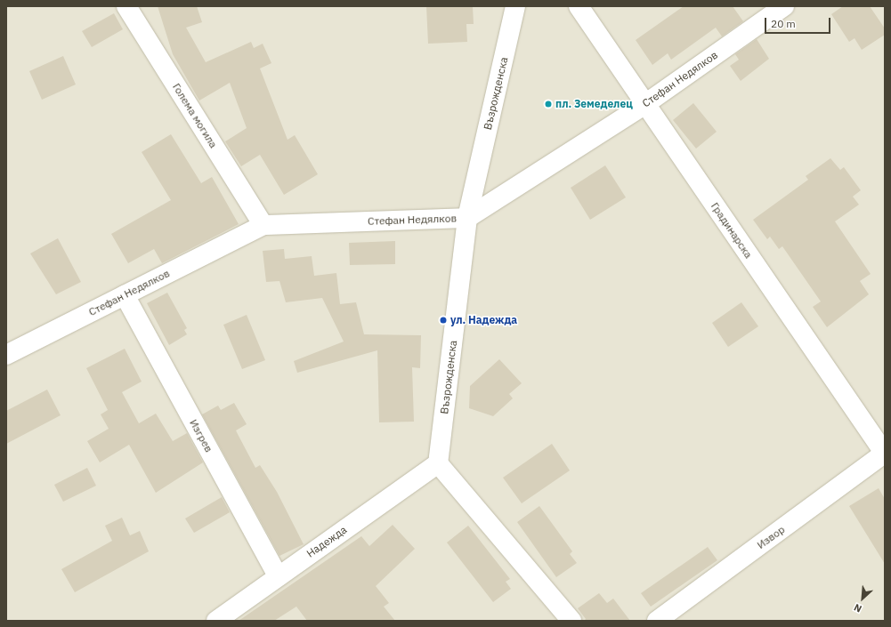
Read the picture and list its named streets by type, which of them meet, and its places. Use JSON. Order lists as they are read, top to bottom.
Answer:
{
  "streets": {
    "street": [
      "Стефан Недялков",
      "Възрожденска",
      "Голема могила",
      "Градинарска",
      "Изгрев",
      "Извор",
      "Надежда"
    ]
  },
  "crossings": [
    ["Стефан Недялков", "Възрожденска"],
    ["Стефан Недялков", "Голема могила"],
    ["Стефан Недялков", "Градинарска"],
    ["Стефан Недялков", "Изгрев"],
    ["Възрожденска", "Надежда"],
    ["Градинарска", "Извор"],
    ["Изгрев", "Надежда"]
  ],
  "places": ["пл. Земеделец", "ул. Надежда"],
  "scale_bar": "20 m",
  "north": "bottom left"
}
